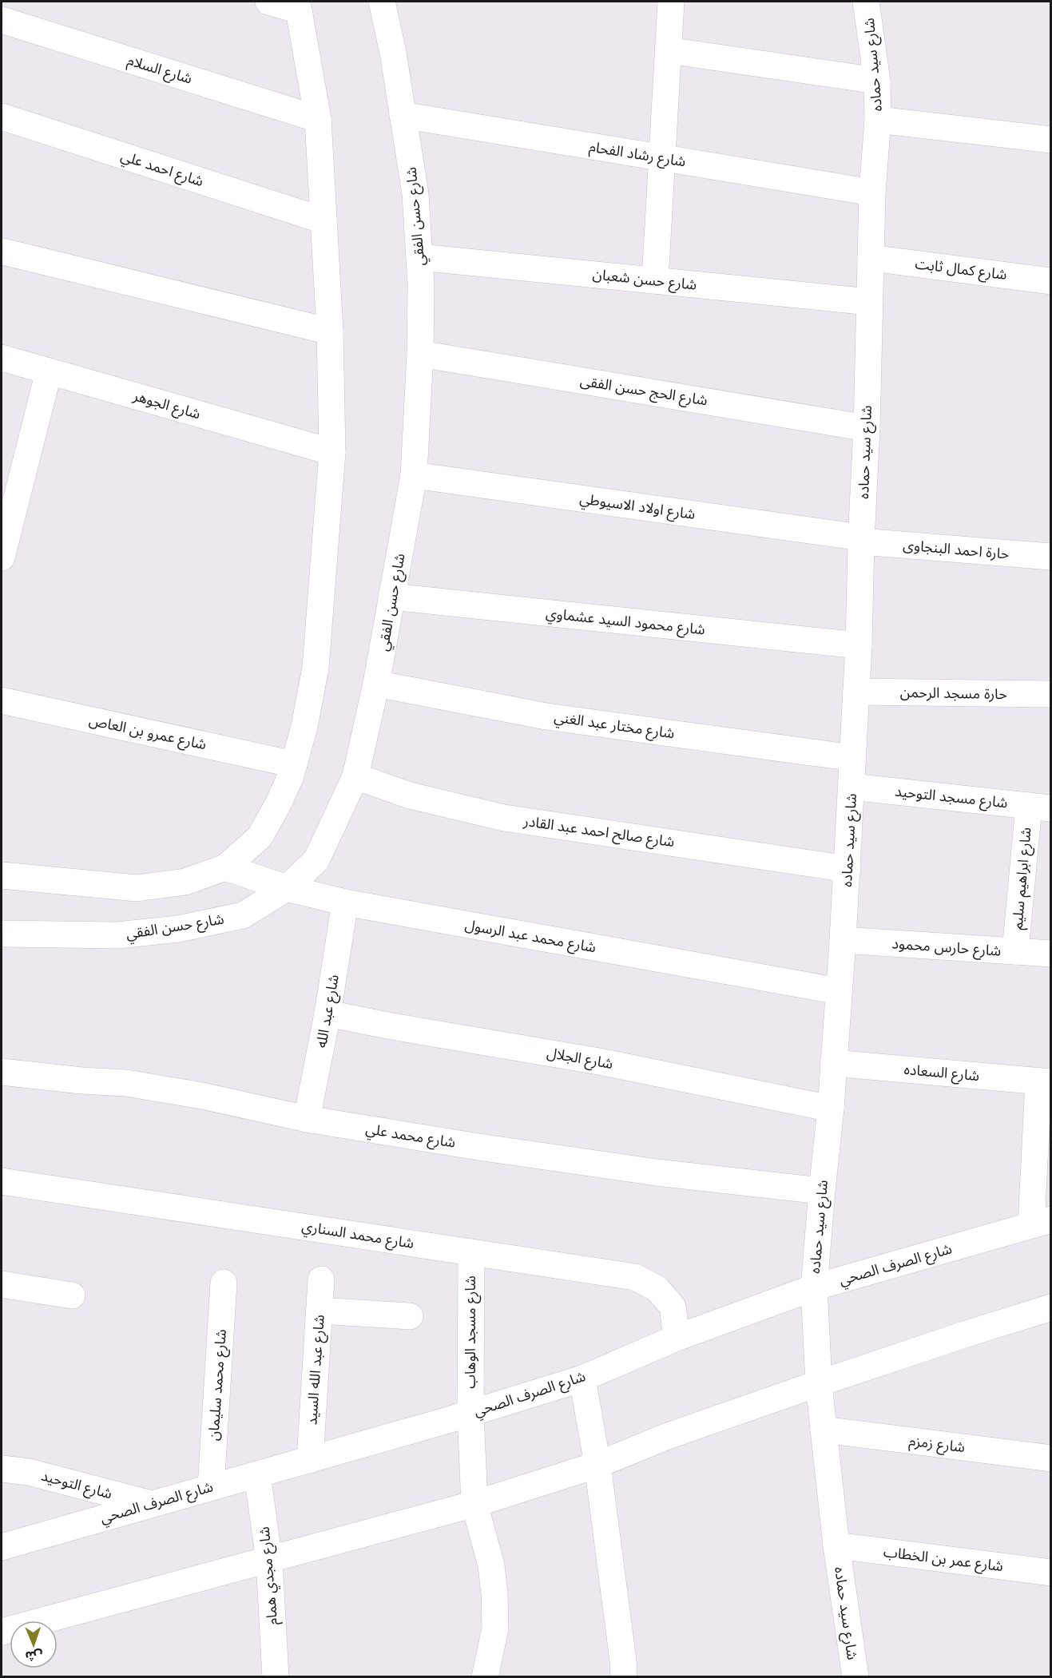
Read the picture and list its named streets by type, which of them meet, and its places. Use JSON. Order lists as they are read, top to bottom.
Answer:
{
  "streets": {
    "street": [
      "شارع سيد حماده",
      "شارع السلام",
      "شارع رشاد الفحام",
      "شارع احمد علي",
      "شارع حسن الفقي",
      "شارع كمال ثابت",
      "شارع حسن شعبان",
      "شارع الحج حسن الفقى",
      "شارع الجوهر",
      "شارع اولاد الاسيوطي",
      "حارة احمد البنجاوى",
      "شارع محمود السيد عشماوي",
      "حارة مسجد الرحمن",
      "شارع مختار عبد الغني",
      "شارع عمرو بن العاص",
      "شارع مسجد التوحيد",
      "شارع صالح احمد عبد القادر",
      "شارع ابراهيم سليم",
      "شارع محمد عبد الرسول",
      "شارع حارس محمود",
      "شارع عبد الله",
      "شارع الجلال",
      "شارع السعاده",
      "شارع محمد علي",
      "شارع محمد السناري",
      "شارع الصرف الصحي",
      "شارع مسجد الوهاب",
      "شارع عبد الله السيد",
      "شارع محمد سليمان",
      "شارع زمزم",
      "شارع التوحيد",
      "شارع عمر بن الخطاب",
      "شارع مجدي همام"
    ]
  },
  "crossings": [
    ["شارع سيد حماده", "شارع رشاد الفحام"],
    ["شارع سيد حماده", "شارع كمال ثابت"],
    ["شارع سيد حماده", "شارع حسن شعبان"],
    ["شارع سيد حماده", "شارع الحج حسن الفقى"],
    ["شارع سيد حماده", "شارع اولاد الاسيوطي"],
    ["شارع سيد حماده", "حارة احمد البنجاوى"],
    ["شارع سيد حماده", "شارع محمود السيد عشماوي"],
    ["شارع سيد حماده", "حارة مسجد الرحمن"],
    ["شارع سيد حماده", "شارع مختار عبد الغني"],
    ["شارع سيد حماده", "شارع مسجد التوحيد"],
    ["شارع سيد حماده", "شارع صالح احمد عبد القادر"],
    ["شارع سيد حماده", "شارع محمد عبد الرسول"],
    ["شارع سيد حماده", "شارع حارس محمود"],
    ["شارع سيد حماده", "شارع الجلال"],
    ["شارع سيد حماده", "شارع السعاده"],
    ["شارع سيد حماده", "شارع محمد علي"],
    ["شارع سيد حماده", "شارع الصرف الصحي"],
    ["شارع سيد حماده", "شارع زمزم"],
    ["شارع سيد حماده", "شارع عمر بن الخطاب"],
    ["شارع رشاد الفحام", "شارع حسن الفقي"],
    ["شارع حسن الفقي", "شارع حسن شعبان"],
    ["شارع حسن الفقي", "شارع الحج حسن الفقى"],
    ["شارع حسن الفقي", "شارع اولاد الاسيوطي"],
    ["شارع حسن الفقي", "شارع محمود السيد عشماوي"],
    ["شارع حسن الفقي", "شارع مختار عبد الغني"],
    ["شارع حسن الفقي", "شارع صالح احمد عبد القادر"],
    ["شارع حسن الفقي", "شارع محمد عبد الرسول"],
    ["شارع اولاد الاسيوطي", "حارة احمد البنجاوى"],
    ["شارع مسجد التوحيد", "شارع ابراهيم سليم"],
    ["شارع ابراهيم سليم", "شارع حارس محمود"],
    ["شارع محمد عبد الرسول", "شارع عبد الله"],
    ["شارع عبد الله", "شارع الجلال"],
    ["شارع عبد الله", "شارع محمد علي"],
    ["شارع محمد السناري", "شارع الصرف الصحي"],
    ["شارع محمد السناري", "شارع مسجد الوهاب"],
    ["شارع الصرف الصحي", "شارع مسجد الوهاب"],
    ["شارع الصرف الصحي", "شارع عبد الله السيد"],
    ["شارع الصرف الصحي", "شارع محمد سليمان"],
    ["شارع الصرف الصحي", "شارع التوحيد"],
    ["شارع الصرف الصحي", "شارع مجدي همام"]
  ],
  "north": "bottom"
}
